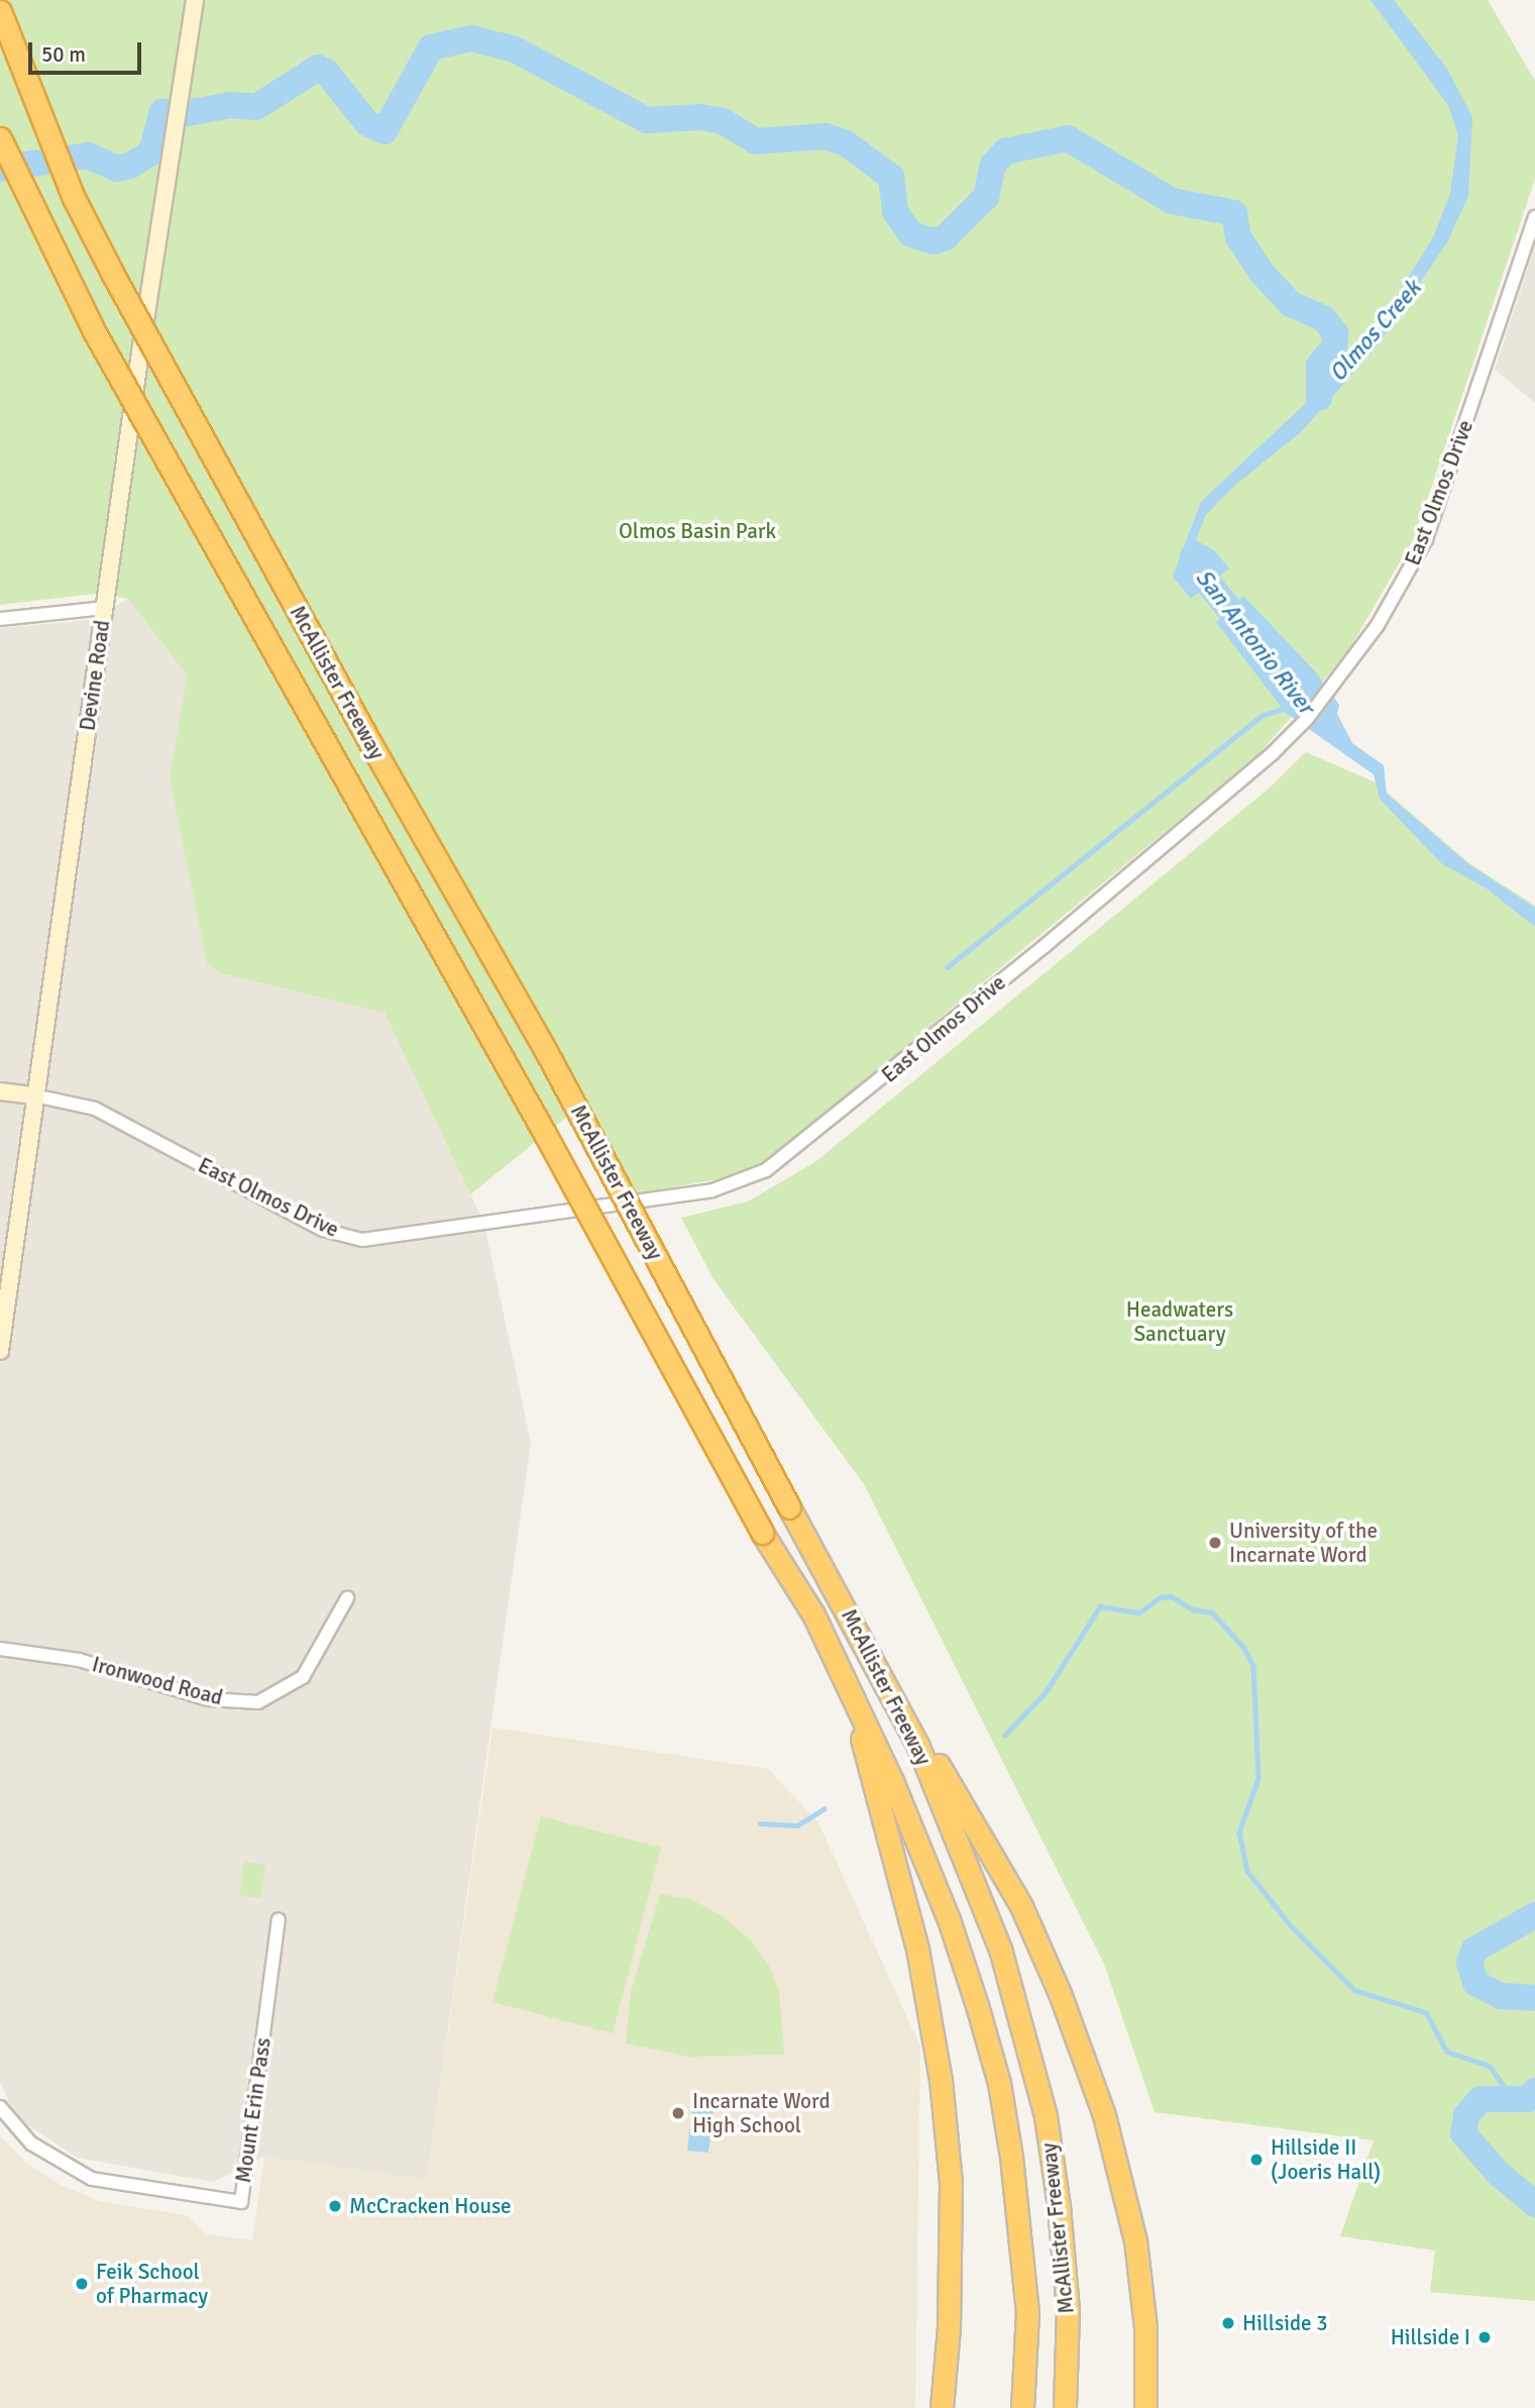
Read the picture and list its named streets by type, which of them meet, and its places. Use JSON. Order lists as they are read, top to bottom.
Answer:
{
  "streets": {
    "highway": ["McAllister Freeway"],
    "street": [
      "East Olmos Drive",
      "Devine Road",
      "Ironwood Road",
      "Mount Erin Pass"
    ]
  },
  "crossings": [
    ["East Olmos Drive", "Devine Road"]
  ],
  "water": ["Olmos Creek", "San Antonio River"],
  "parks": ["Olmos Basin Park", "Headwaters Sanctuary"],
  "places": [
    "University of the Incarnate Word",
    "Incarnate Word High School",
    "Hillside II (Joeris Hall)",
    "McCracken House",
    "Feik School of Pharmacy",
    "Hillside 3",
    "Hillside I"
  ],
  "scale_bar": "50 m"
}
